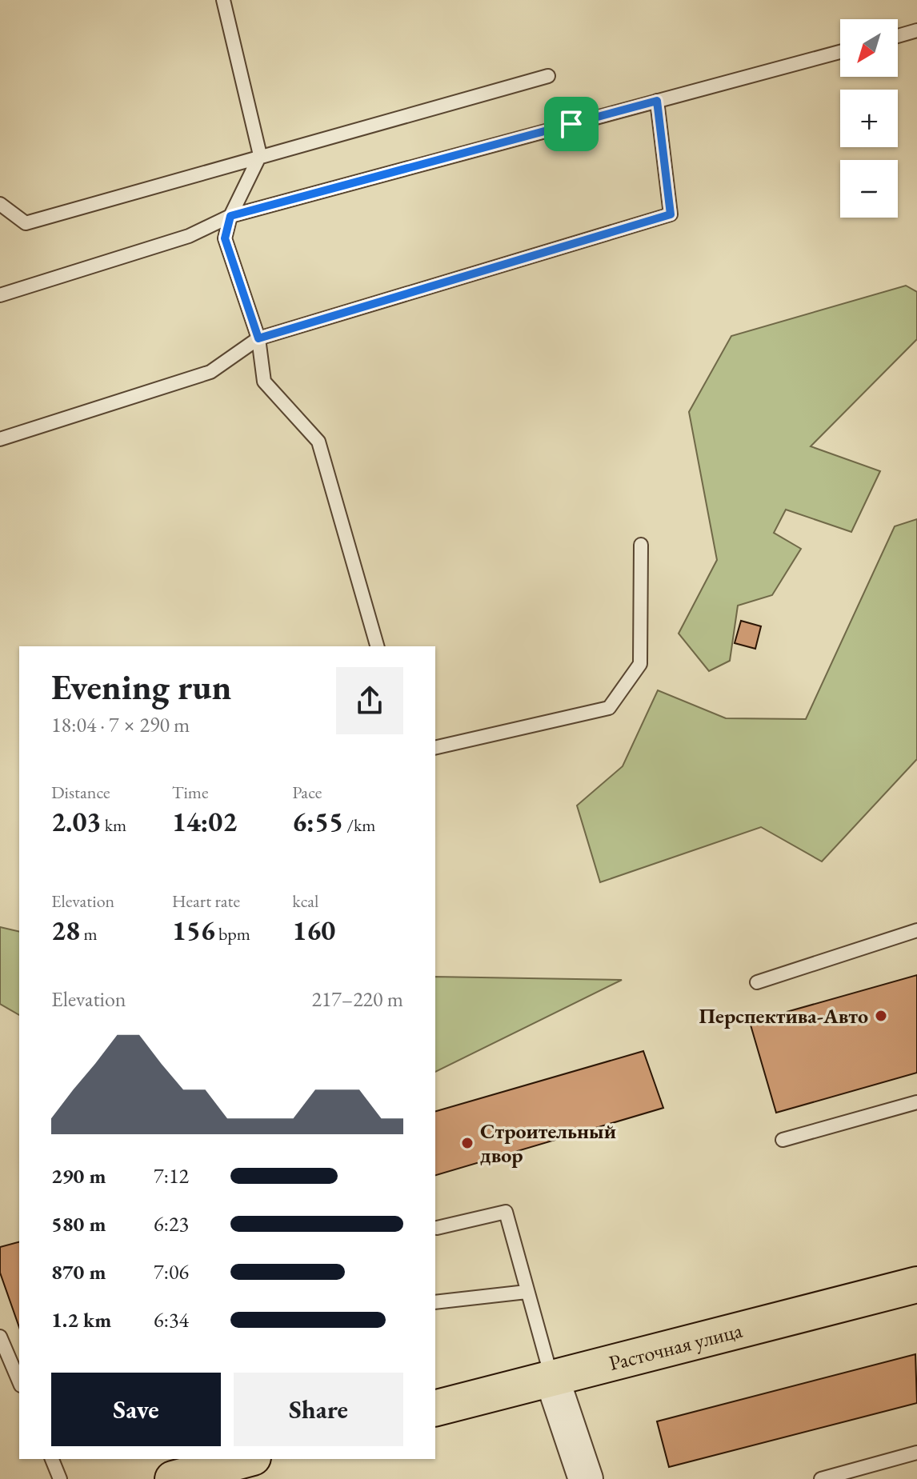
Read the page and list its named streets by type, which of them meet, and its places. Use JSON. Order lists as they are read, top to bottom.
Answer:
{
  "streets": {
    "main road": ["Расточная улица"]
  },
  "places": ["Перспектива-Авто", "Строительный двор"],
  "north": "bottom left",
  "page": {
    "map_buttons": ["+", "−"],
    "heading": ["Evening run", "18:04 · 7 × 290 m"],
    "stats": [
      ["Distance", "2.03 km"],
      ["Time", "14:02"],
      ["Pace", "6:55 /km"],
      ["Elevation", "28 m"],
      ["Heart rate", "156 bpm"],
      ["kcal", "160"]
    ],
    "chart": ["Elevation", "217–220 m"],
    "list": [
      {
        "name": "290 m",
        "note": "7:12"
      },
      {
        "name": "580 m",
        "note": "6:23"
      },
      {
        "name": "870 m",
        "note": "7:06"
      },
      {
        "name": "1.2 km",
        "note": "6:34"
      }
    ],
    "buttons": ["Save", "Share"]
  }
}
